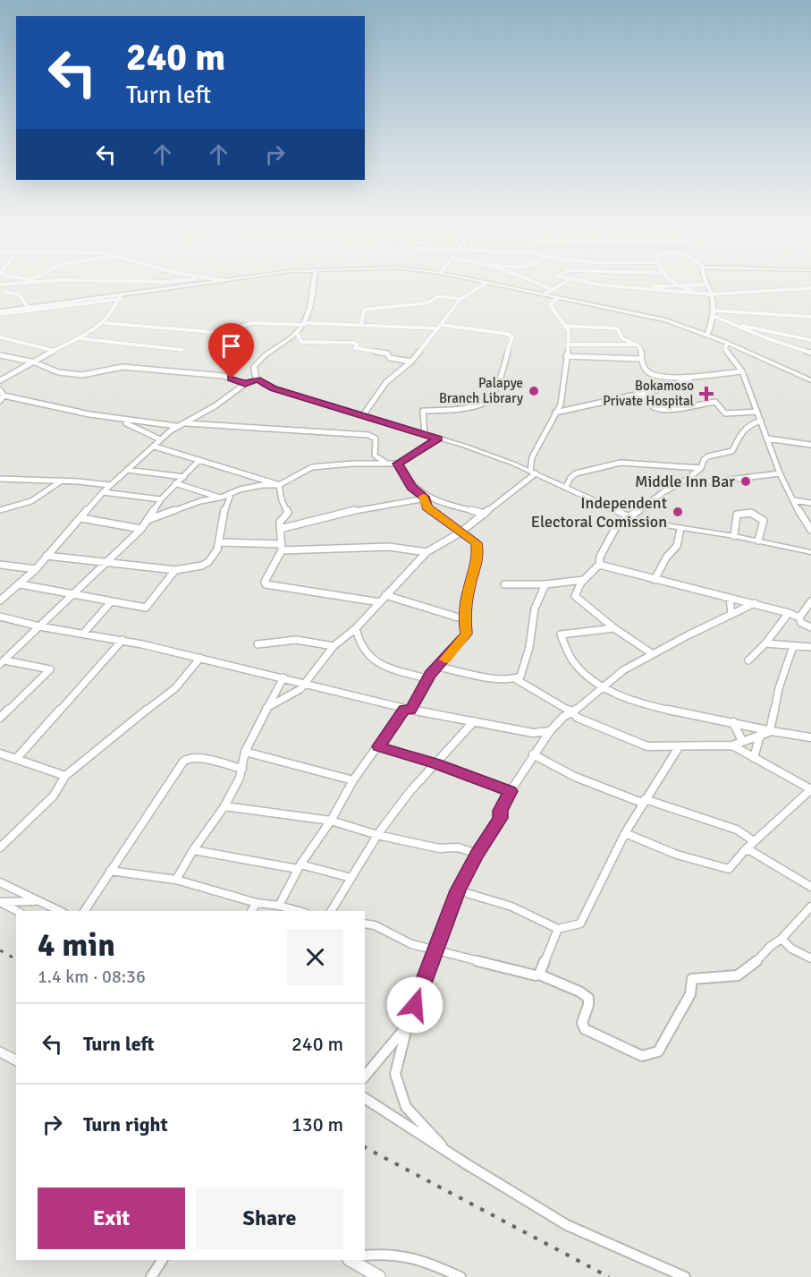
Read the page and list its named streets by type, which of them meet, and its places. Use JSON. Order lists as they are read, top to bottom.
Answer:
{
  "places": {
    "other": ["Palapye Branch Library", "Middle Inn Bar", "Independent Electoral Comission"],
    "health": ["Bokamoso Private Hospital"]
  },
  "page": {
    "turn": ["240 m", "Turn left"],
    "heading": ["4 min", "1.4 km · 08:36"],
    "list": [
      {
        "name": "Turn left",
        "value": "240 m"
      },
      {
        "name": "Turn right",
        "value": "130 m"
      }
    ],
    "buttons": ["Exit", "Share"]
  }
}
